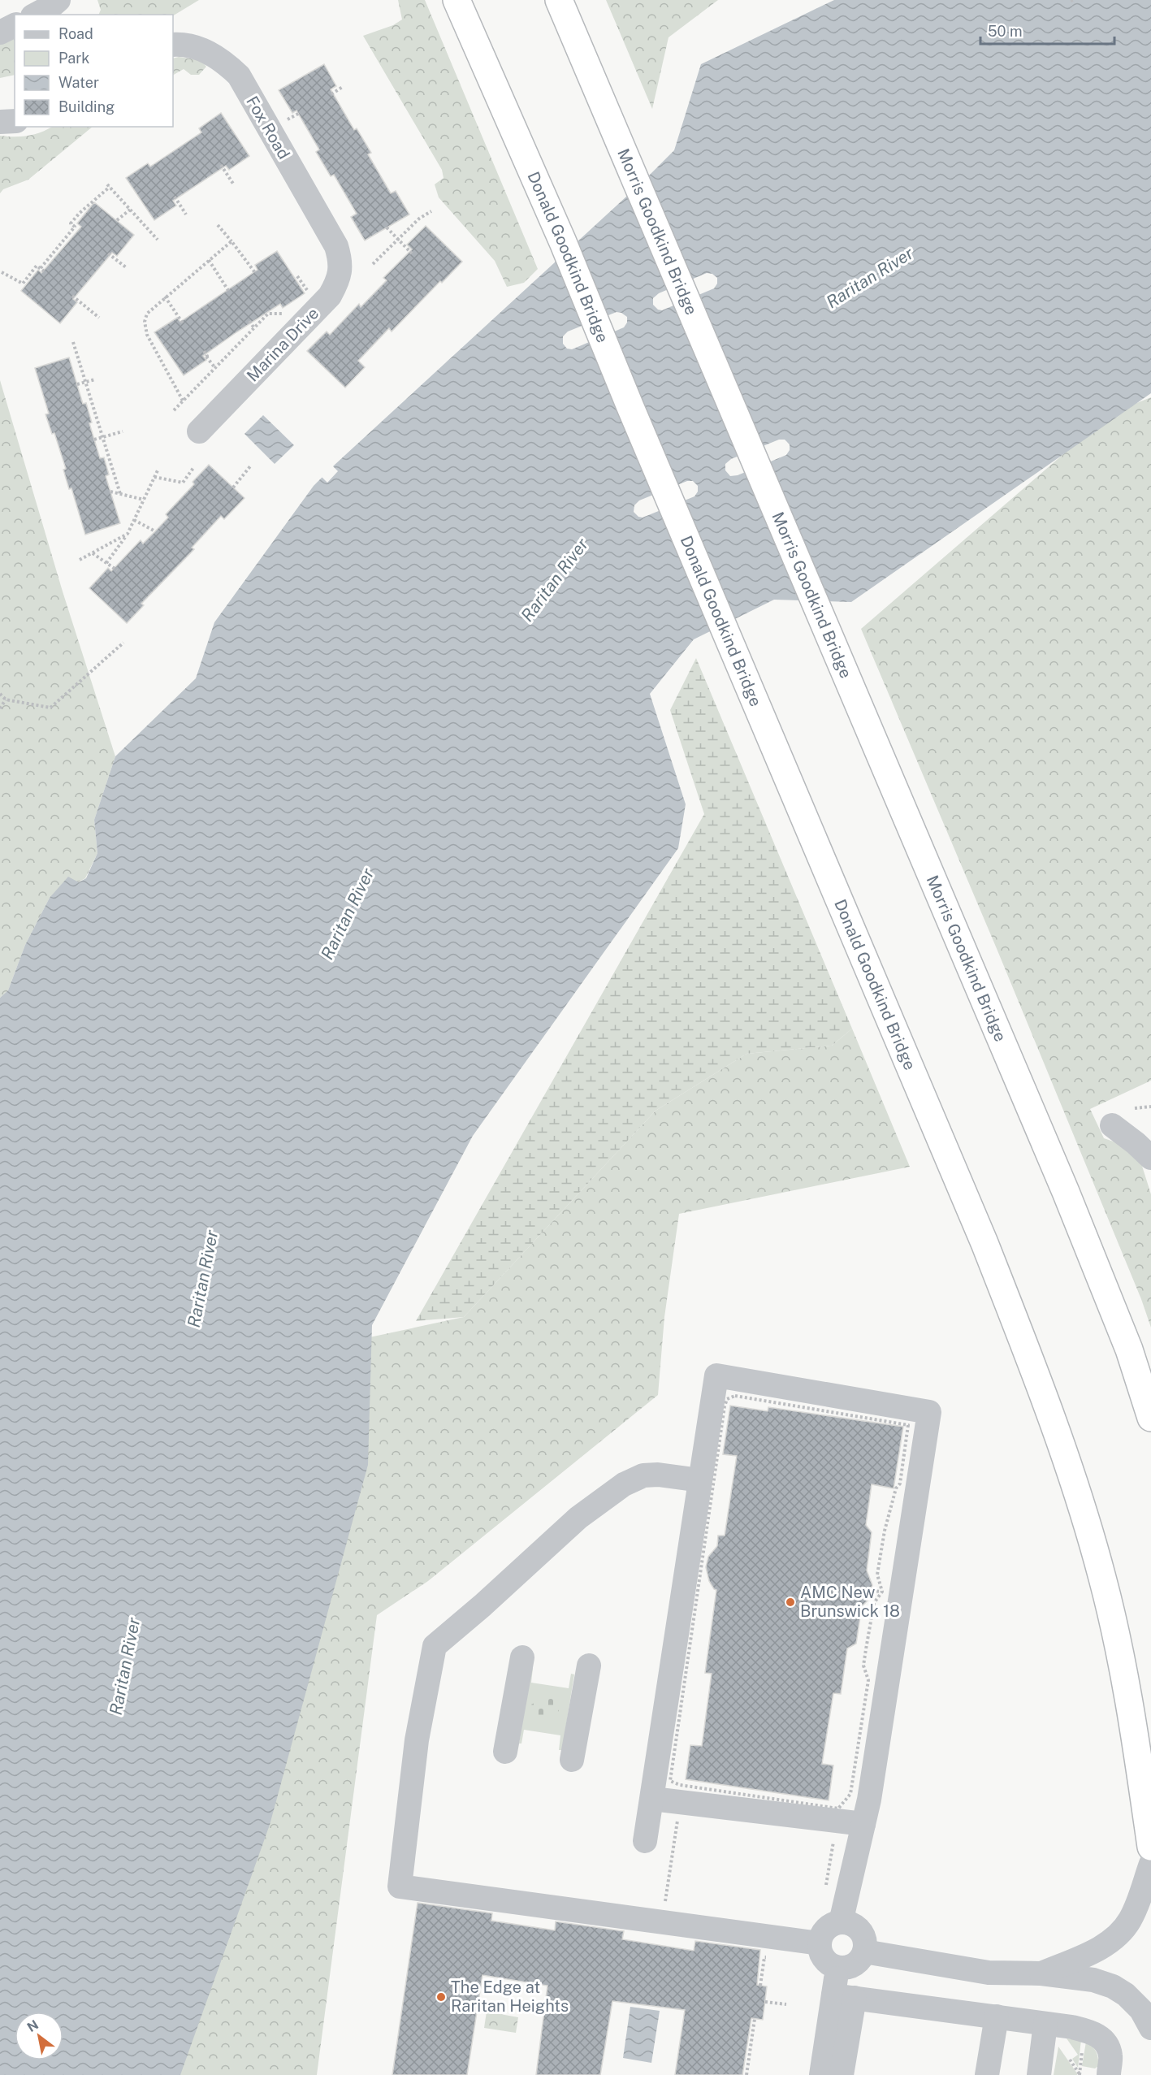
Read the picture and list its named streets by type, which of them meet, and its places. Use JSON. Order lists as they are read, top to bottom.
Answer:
{
  "streets": {
    "highway": ["Morris Goodkind Bridge", "Donald Goodkind Bridge"],
    "street": ["Fox Road", "Marina Drive"]
  },
  "crossings": [
    ["Fox Road", "Marina Drive"]
  ],
  "water": ["Raritan River"],
  "places": ["AMC New Brunswick 18", "The Edge at Raritan Heights"],
  "legend": [
    "Road",
    "Park",
    "Water",
    "Building"
  ],
  "scale_bar": "50 m",
  "north": "top left"
}
